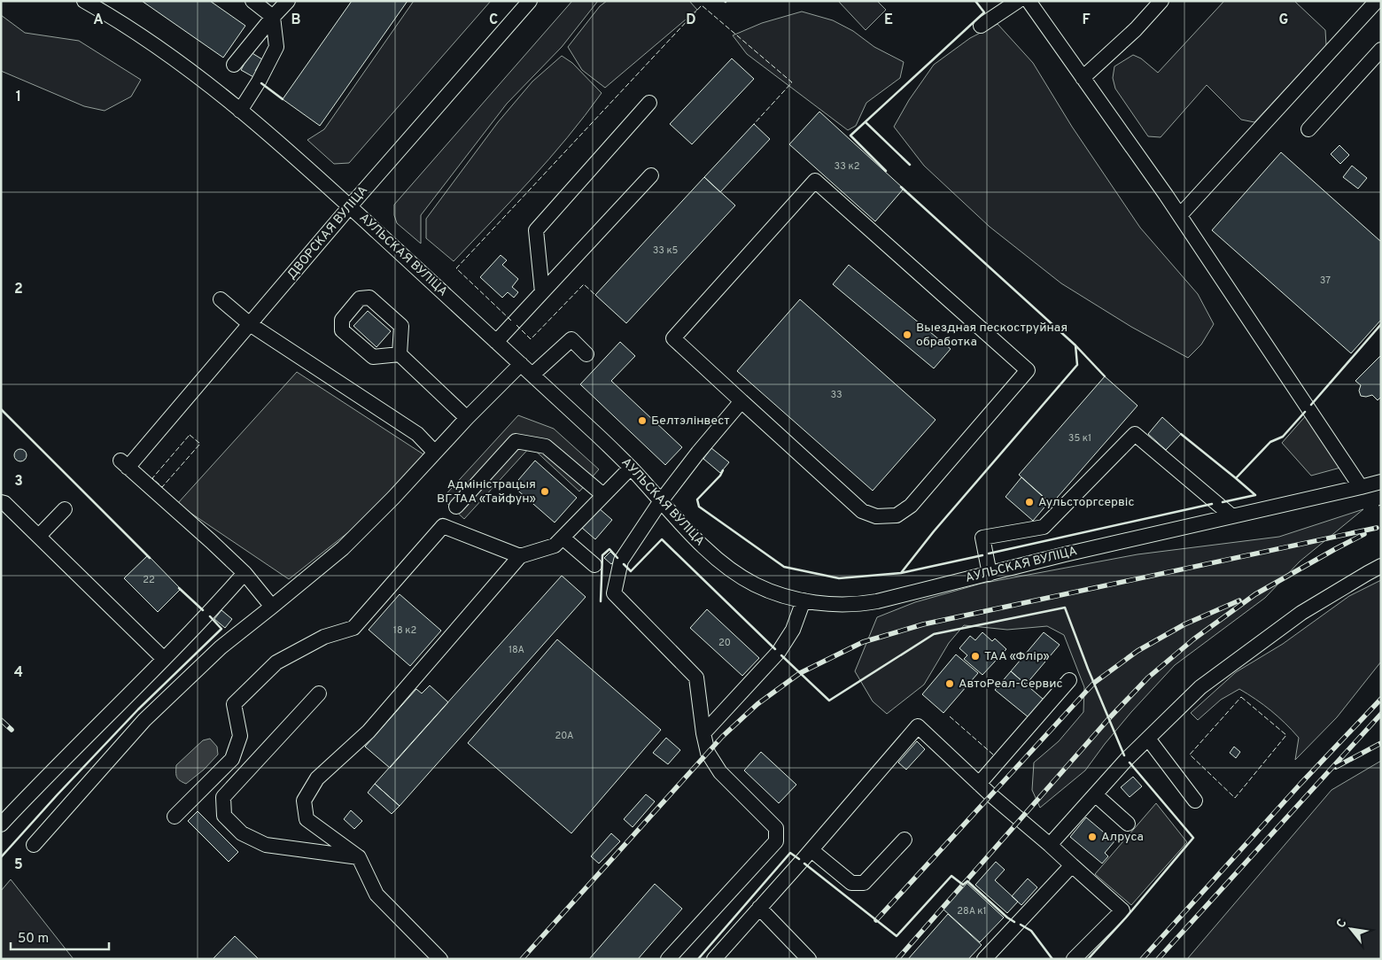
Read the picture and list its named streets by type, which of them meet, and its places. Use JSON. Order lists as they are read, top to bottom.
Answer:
{
  "streets": {
    "street": ["ДВОРСКАЯ ВУЛІЦА", "АУЛЬСКАЯ ВУЛІЦА"]
  },
  "crossings": [
    ["ДВОРСКАЯ ВУЛІЦА", "АУЛЬСКАЯ ВУЛІЦА"]
  ],
  "places": [
    "Выездная пескоструйная обработка",
    "Белтэлінвест",
    "Адміністрацыя ВГ ТАА «Тайфун»",
    "Аульсторгсервіс",
    "ТАА «Флір»",
    "АвтоРеал-Сервис",
    "Алруса"
  ],
  "house_numbers": [
    "33 к2",
    "33 к5",
    "37",
    "33",
    "35 к1",
    "22",
    "18 к2",
    "20",
    "18А",
    "20А",
    "28А к1"
  ],
  "scale_bar": "50 m",
  "north": "top left",
  "grid": {
    "columns": [
      "A",
      "B",
      "C",
      "D",
      "E",
      "F",
      "G"
    ],
    "rows": [
      "1",
      "2",
      "3",
      "4",
      "5"
    ]
  }
}
